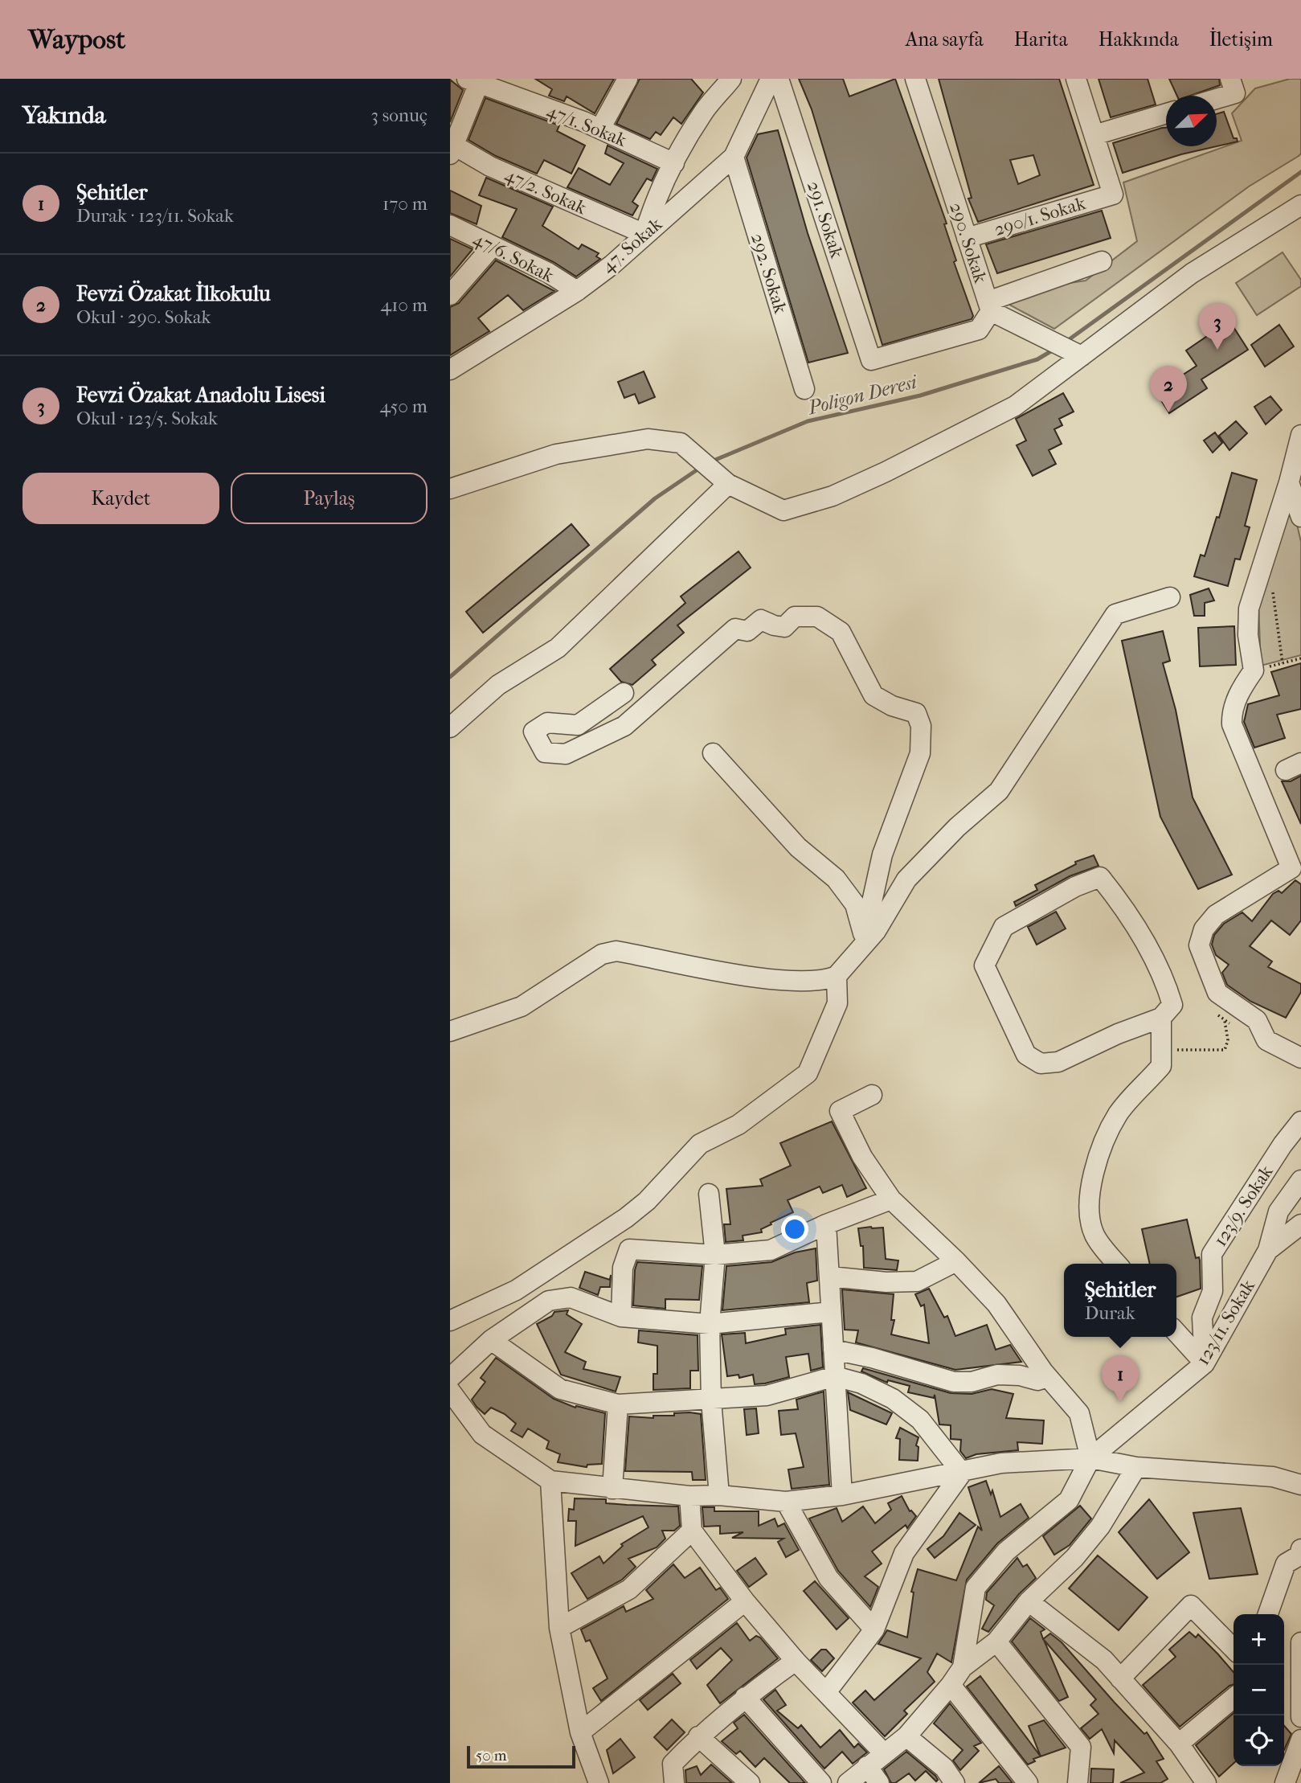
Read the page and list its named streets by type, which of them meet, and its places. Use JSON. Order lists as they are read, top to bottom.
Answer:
{
  "streets": {
    "street": [
      "47/1. Sokak",
      "47/2. Sokak",
      "290/1. Sokak",
      "291. Sokak",
      "290. Sokak",
      "47. Sokak",
      "47/6. Sokak",
      "292. Sokak",
      "123/9. Sokak",
      "123/11. Sokak"
    ]
  },
  "crossings": [
    ["47/2. Sokak", "47. Sokak"],
    ["290/1. Sokak", "290. Sokak"],
    ["291. Sokak", "290. Sokak"],
    ["47. Sokak", "47/6. Sokak"],
    ["47. Sokak", "292. Sokak"],
    ["123/9. Sokak", "123/11. Sokak"]
  ],
  "water": ["Poligon Deresi"],
  "scale_bar": "50 m",
  "north": "top right",
  "page": {
    "header": "Waypost",
    "nav": [
      "Ana sayfa",
      "Harita",
      "Hakkında",
      "İletişim"
    ],
    "heading": ["Yakında", "3 sonuç"],
    "list": [
      {
        "mark": "1",
        "name": "Şehitler",
        "note": "Durak · 123/11. Sokak",
        "value": "170 m"
      },
      {
        "mark": "2",
        "name": "Fevzi Özakat İlkokulu",
        "note": "Okul · 290. Sokak",
        "value": "410 m"
      },
      {
        "mark": "3",
        "name": "Fevzi Özakat Anadolu Lisesi",
        "note": "Okul · 123/5. Sokak",
        "value": "450 m"
      }
    ],
    "pins": ["3", "2", "1"],
    "buttons": ["Kaydet", "Paylaş"],
    "popup": ["Şehitler", "Durak"],
    "map_buttons": ["+", "−"],
    "scale": "50 m"
  }
}
